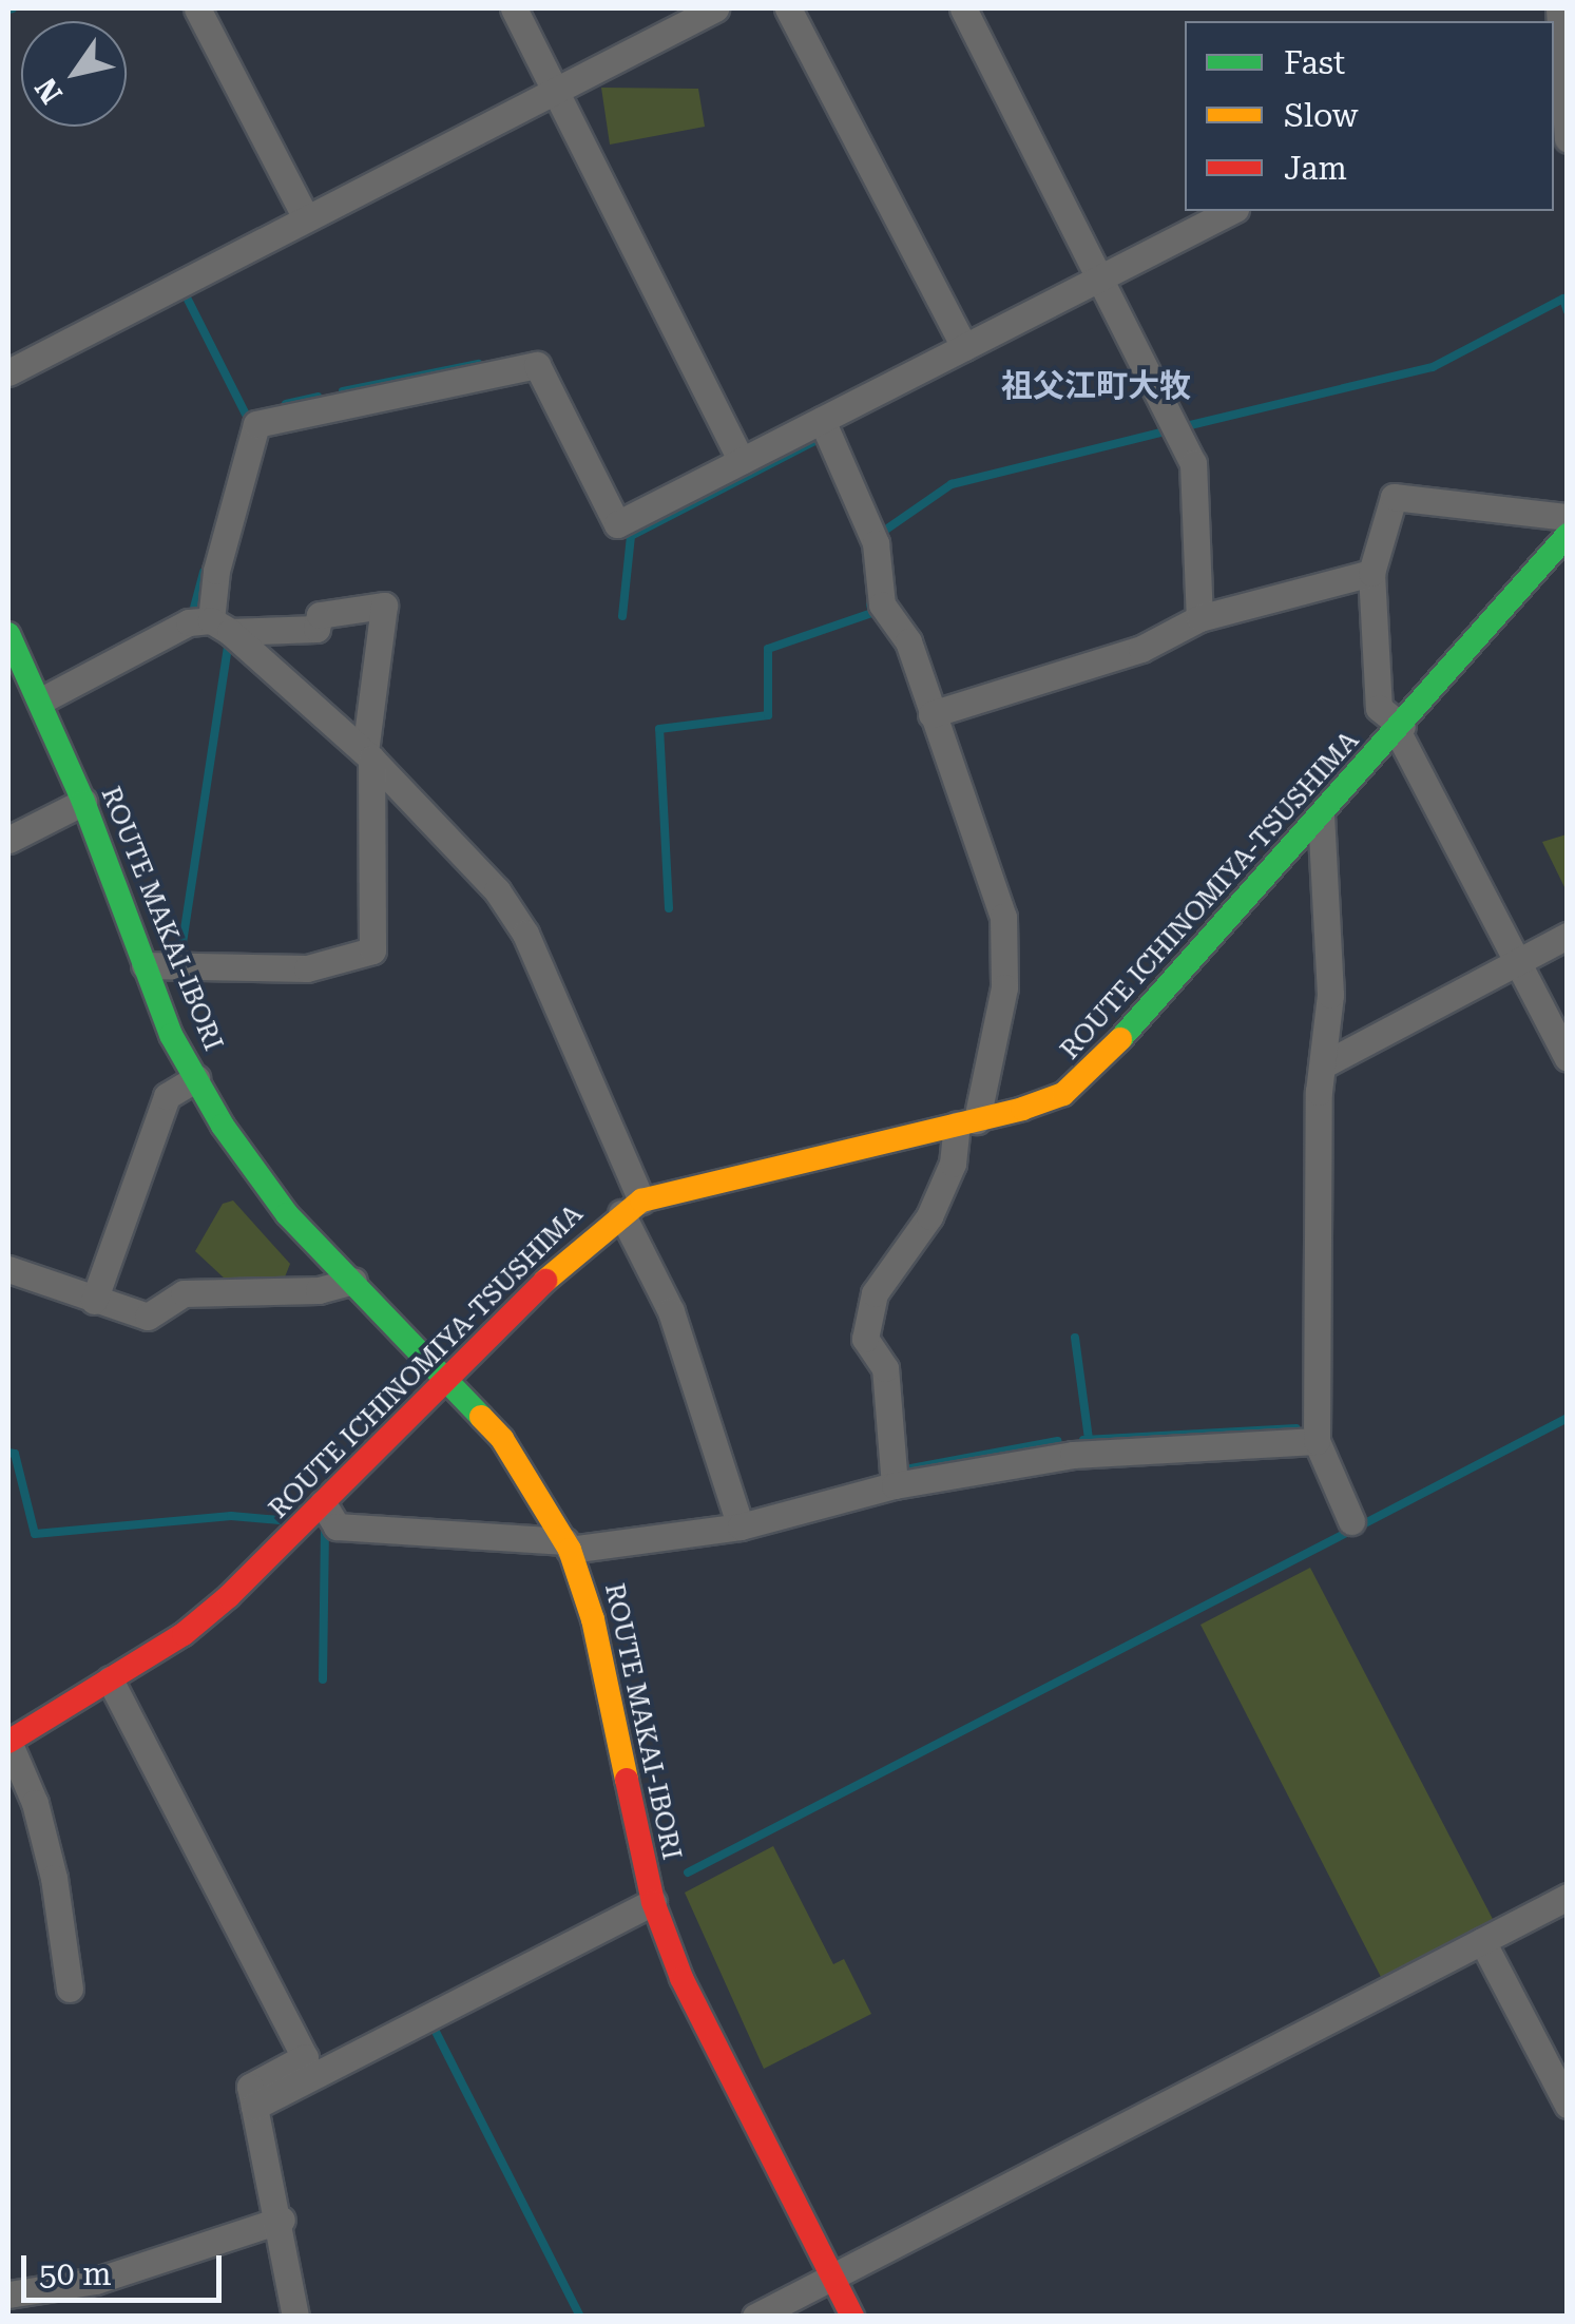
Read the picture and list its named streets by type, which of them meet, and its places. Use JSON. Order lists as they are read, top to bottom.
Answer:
{
  "streets": {
    "main road": ["ROUTE ICHINOMIYA-TSUSHIMA", "ROUTE MAKAI-IBORI"]
  },
  "crossings": [
    ["ROUTE ICHINOMIYA-TSUSHIMA", "ROUTE MAKAI-IBORI"]
  ],
  "districts": ["祖父江町大牧"],
  "legend": ["Fast", "Slow", "Jam"],
  "scale_bar": "50 m",
  "north": "bottom left"
}
